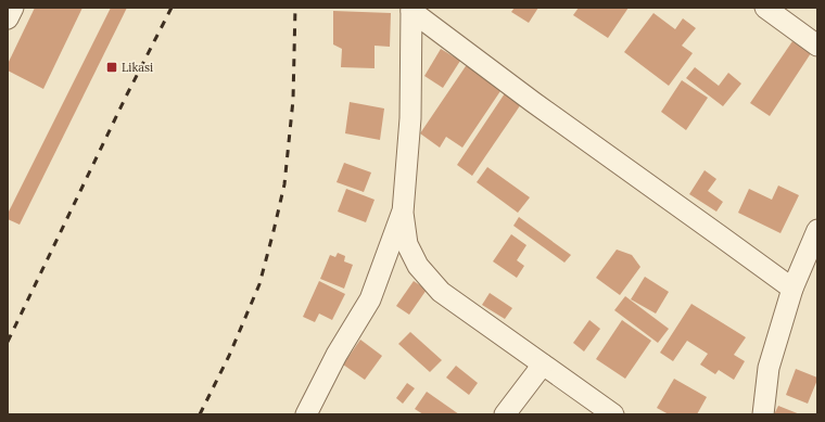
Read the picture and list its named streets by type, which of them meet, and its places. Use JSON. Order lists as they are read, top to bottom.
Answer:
{
  "places": {
    "transit": ["Likasi"]
  }
}
